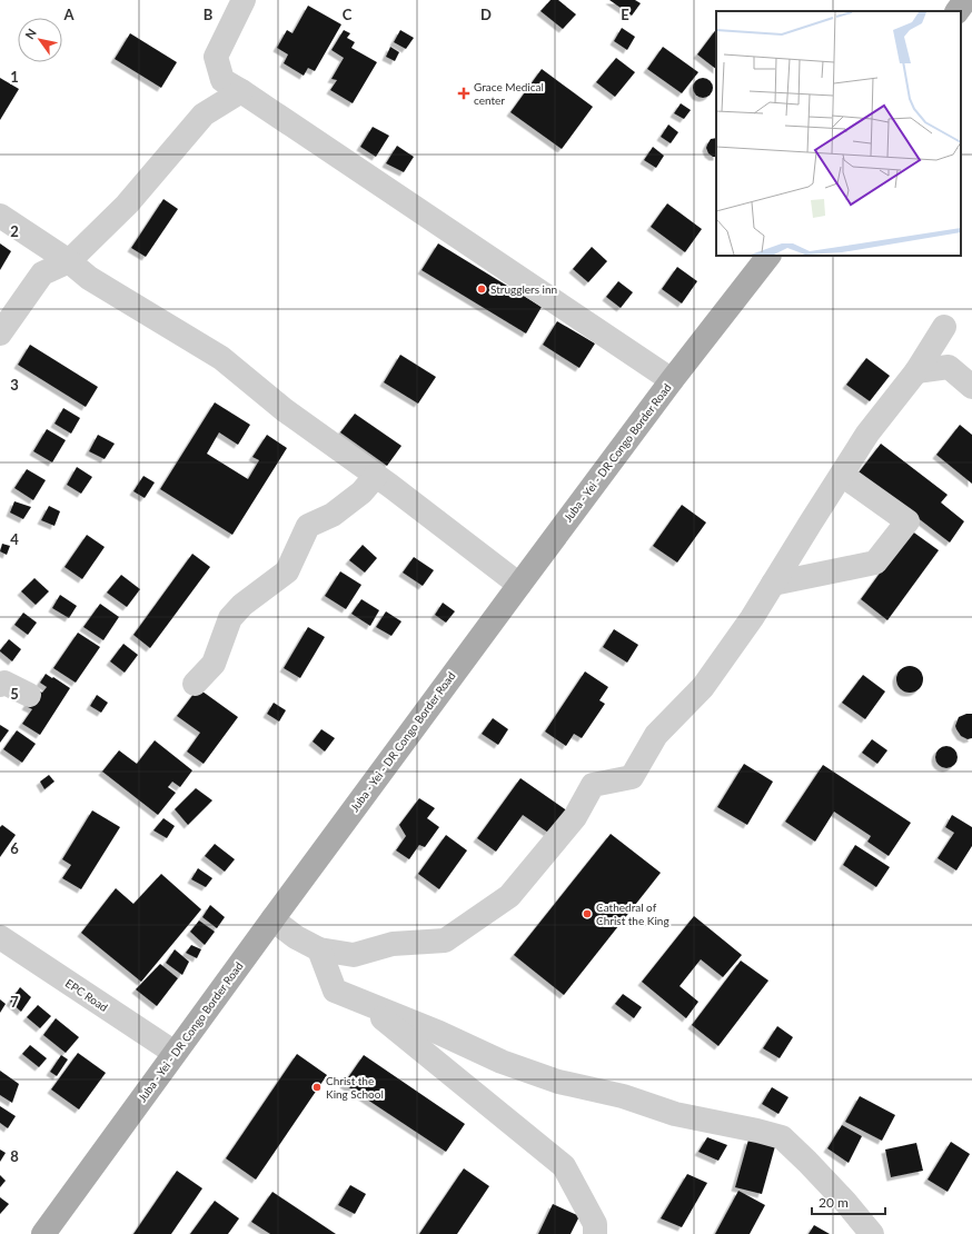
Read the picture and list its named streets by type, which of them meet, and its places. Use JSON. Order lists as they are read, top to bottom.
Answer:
{
  "streets": {
    "main road": ["Juba - Yei - DR Congo Border Road"],
    "street": ["EPC Road"]
  },
  "crossings": [
    ["Juba - Yei - DR Congo Border Road", "EPC Road"]
  ],
  "places": {
    "health": ["Grace Medical center"],
    "other": ["Strugglers inn", "Cathedral of Christ the King", "Christ the King School"]
  },
  "scale_bar": "20 m",
  "north": "top left",
  "grid": {
    "columns": [
      "A",
      "B",
      "C",
      "D",
      "E"
    ],
    "rows": [
      "1",
      "2",
      "3",
      "4",
      "5",
      "6",
      "7",
      "8"
    ]
  }
}
